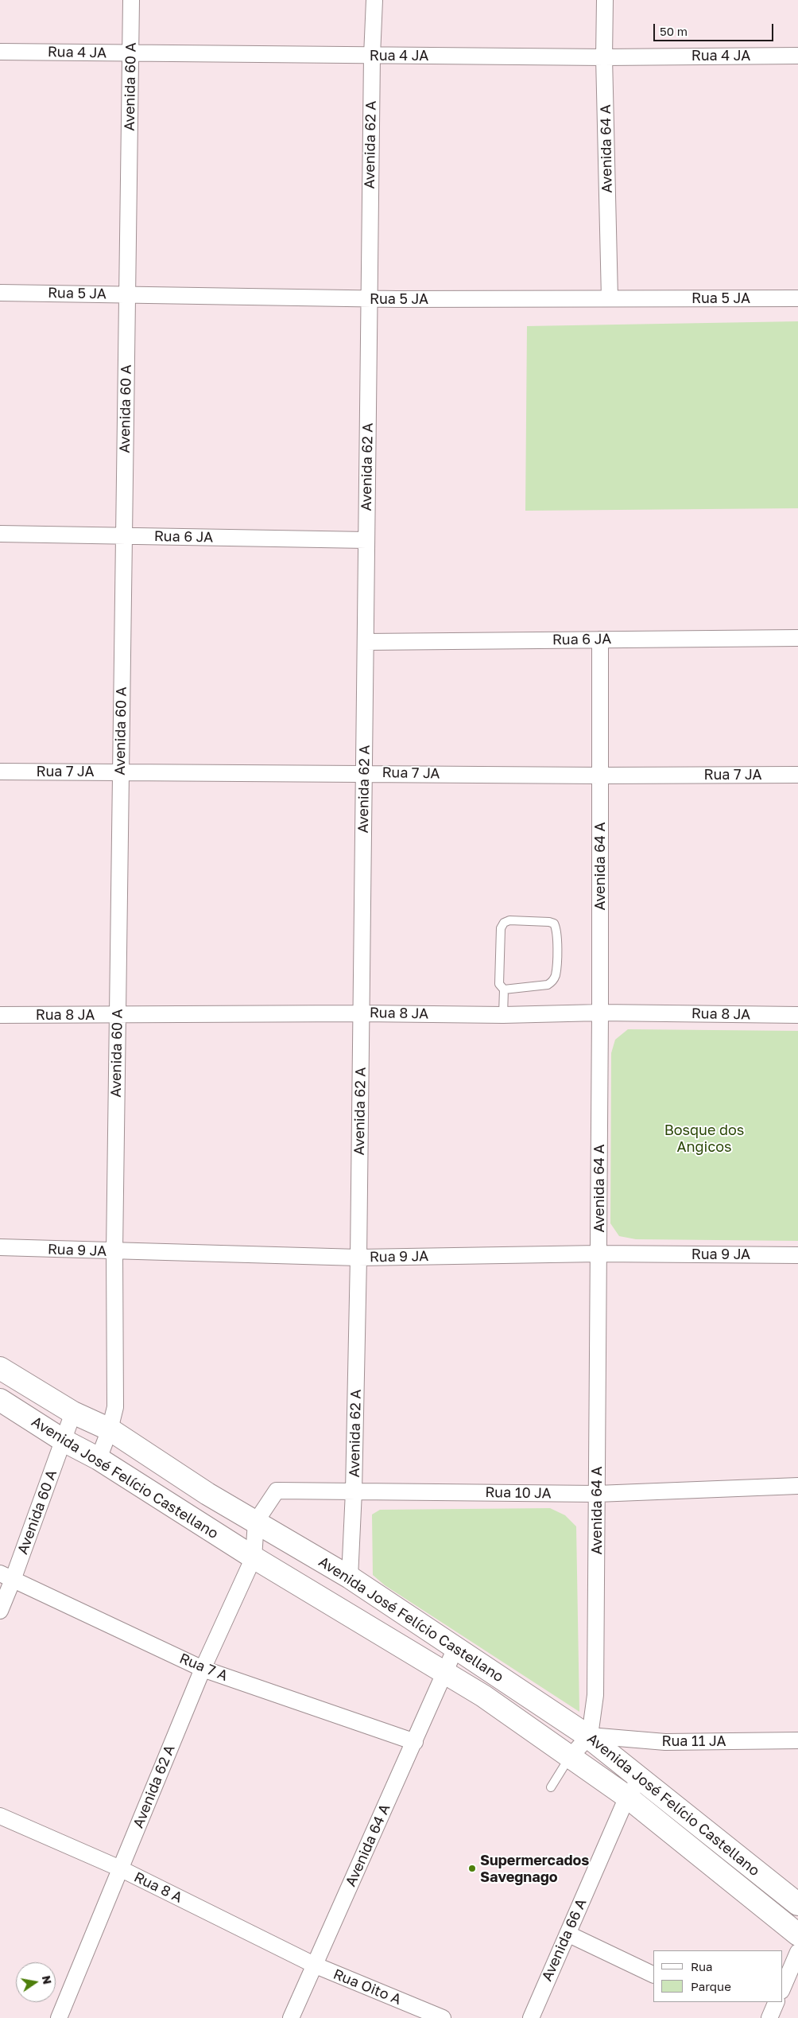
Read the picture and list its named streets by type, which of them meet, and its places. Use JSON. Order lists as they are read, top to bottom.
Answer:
{
  "streets": {
    "main road": ["Avenida José Felício Castellano"],
    "street": [
      "Rua 4 JA",
      "Avenida 60 A",
      "Avenida 62 A",
      "Avenida 64 A",
      "Rua 5 JA",
      "Rua 6 JA",
      "Rua 7 JA",
      "Rua 8 JA",
      "Rua 9 JA",
      "Rua 10 JA",
      "Rua 7 A",
      "Rua 11 JA",
      "Rua 8 A",
      "Avenida 66 A",
      "Rua Oito A"
    ]
  },
  "crossings": [
    ["Rua 4 JA", "Avenida 60 A"],
    ["Rua 4 JA", "Avenida 62 A"],
    ["Rua 4 JA", "Avenida 64 A"],
    ["Avenida 60 A", "Rua 5 JA"],
    ["Avenida 60 A", "Rua 6 JA"],
    ["Avenida 60 A", "Rua 7 JA"],
    ["Avenida 60 A", "Rua 8 JA"],
    ["Avenida 60 A", "Rua 9 JA"],
    ["Avenida 60 A", "Avenida José Felício Castellano"],
    ["Avenida 60 A", "Rua 7 A"],
    ["Avenida 62 A", "Rua 5 JA"],
    ["Avenida 62 A", "Rua 6 JA"],
    ["Avenida 62 A", "Rua 7 JA"],
    ["Avenida 62 A", "Rua 8 JA"],
    ["Avenida 62 A", "Rua 9 JA"],
    ["Avenida 62 A", "Avenida José Felício Castellano"],
    ["Avenida 62 A", "Rua 10 JA"],
    ["Avenida 62 A", "Rua 7 A"],
    ["Avenida 62 A", "Rua 8 A"],
    ["Avenida 64 A", "Rua 5 JA"],
    ["Avenida 64 A", "Rua 6 JA"],
    ["Avenida 64 A", "Rua 7 JA"],
    ["Avenida 64 A", "Rua 8 JA"],
    ["Avenida 64 A", "Rua 9 JA"],
    ["Avenida 64 A", "Avenida José Felício Castellano"],
    ["Avenida 64 A", "Rua 10 JA"],
    ["Avenida 64 A", "Rua 7 A"],
    ["Avenida 64 A", "Rua 11 JA"],
    ["Avenida 64 A", "Rua 8 A"],
    ["Avenida 64 A", "Rua Oito A"],
    ["Avenida José Felício Castellano", "Rua 10 JA"],
    ["Avenida José Felício Castellano", "Rua 11 JA"],
    ["Avenida José Felício Castellano", "Avenida 66 A"],
    ["Rua 8 A", "Rua Oito A"]
  ],
  "parks": ["Bosque dos Angicos"],
  "places": ["Supermercados Savegnago"],
  "legend": ["Rua", "Parque"],
  "scale_bar": "50 m",
  "north": "right"
}
